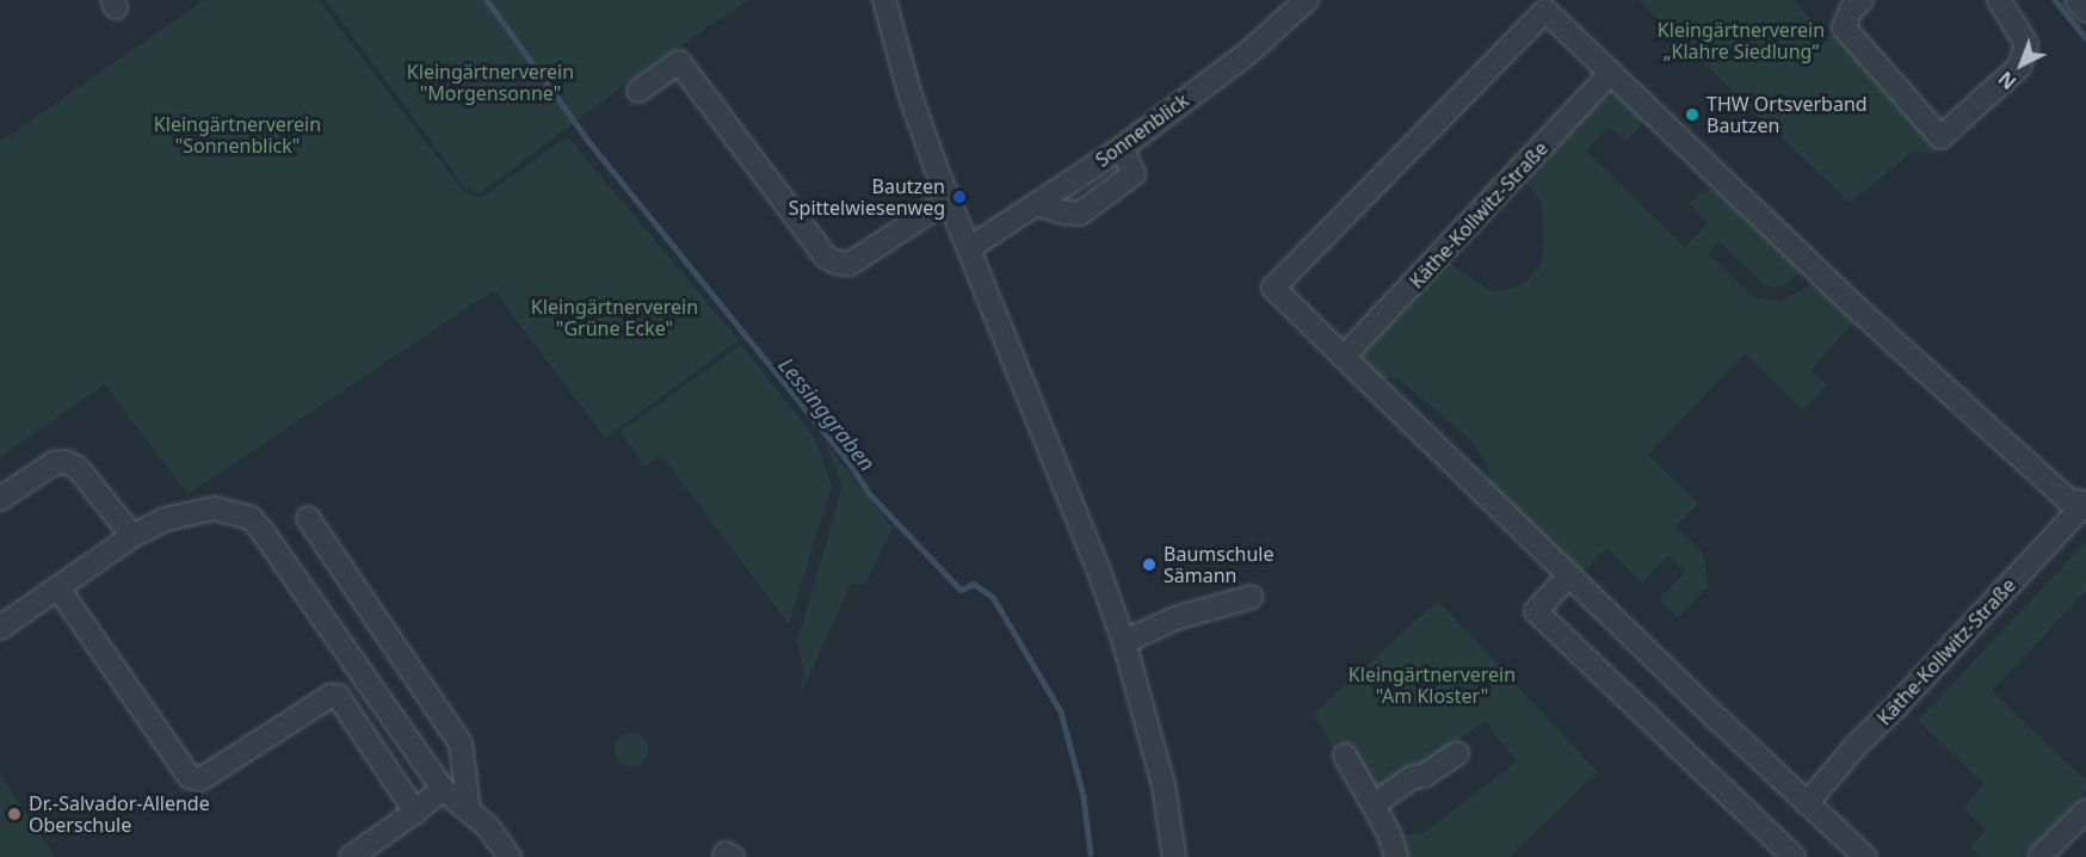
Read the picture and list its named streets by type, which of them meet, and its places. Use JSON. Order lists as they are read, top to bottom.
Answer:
{
  "streets": {
    "street": ["Sonnenblick", "Käthe-Kollwitz-Straße"]
  },
  "water": ["Lessinggraben"],
  "parks": [
    "Kleingärtnerverein „Klahre Siedlung“",
    "Kleingärtnerverein \"Morgensonne\"",
    "Kleingärtnerverein \"Sonnenblick\"",
    "Kleingärtnerverein \"Grüne Ecke\"",
    "Kleingärtnerverein \"Am Kloster\""
  ],
  "places": [
    "THW Ortsverband Bautzen",
    "Bautzen Spittelwiesenweg",
    "Baumschule Sämann",
    "Dr.-Salvador-Allende Oberschule"
  ],
  "north": "bottom left"
}
